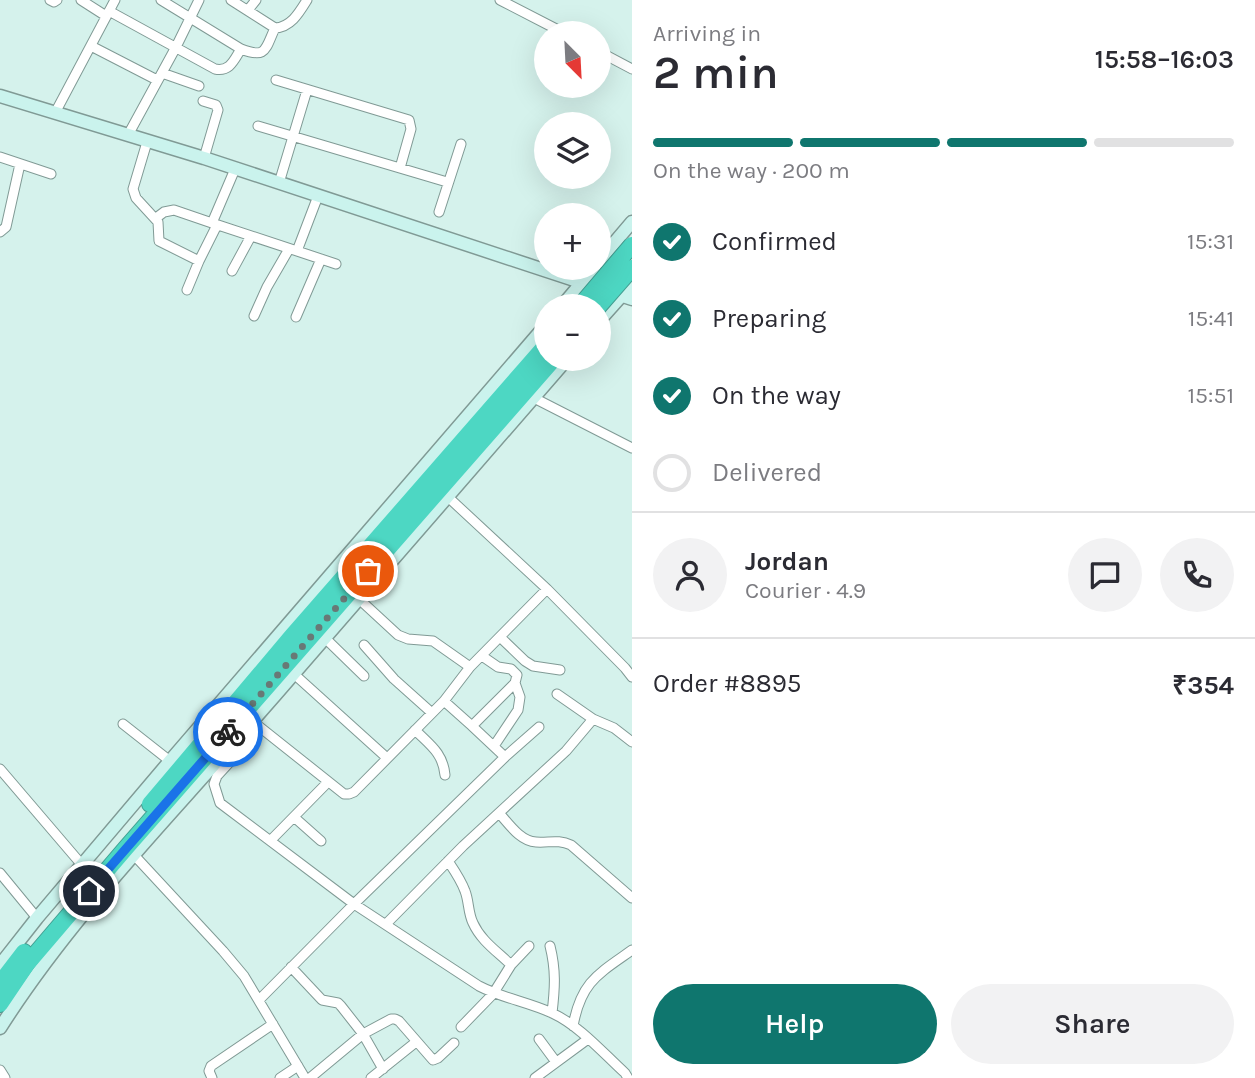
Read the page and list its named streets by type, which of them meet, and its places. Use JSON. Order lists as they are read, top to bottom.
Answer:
{
  "north": "bottom right",
  "page": {
    "heading": ["2 min", "Arriving in", "15:58–16:03"],
    "panel": [
      "Jordan",
      "Courier · 4.9",
      "Order #8895",
      "₹354"
    ],
    "map_buttons": ["+", "−"],
    "bar": "On the way · 200 m",
    "list": [
      ["Confirmed", "15:31"],
      ["Preparing", "15:41"],
      ["On the way", "15:51"],
      "Delivered"
    ],
    "buttons": ["Help", "Share"]
  }
}
